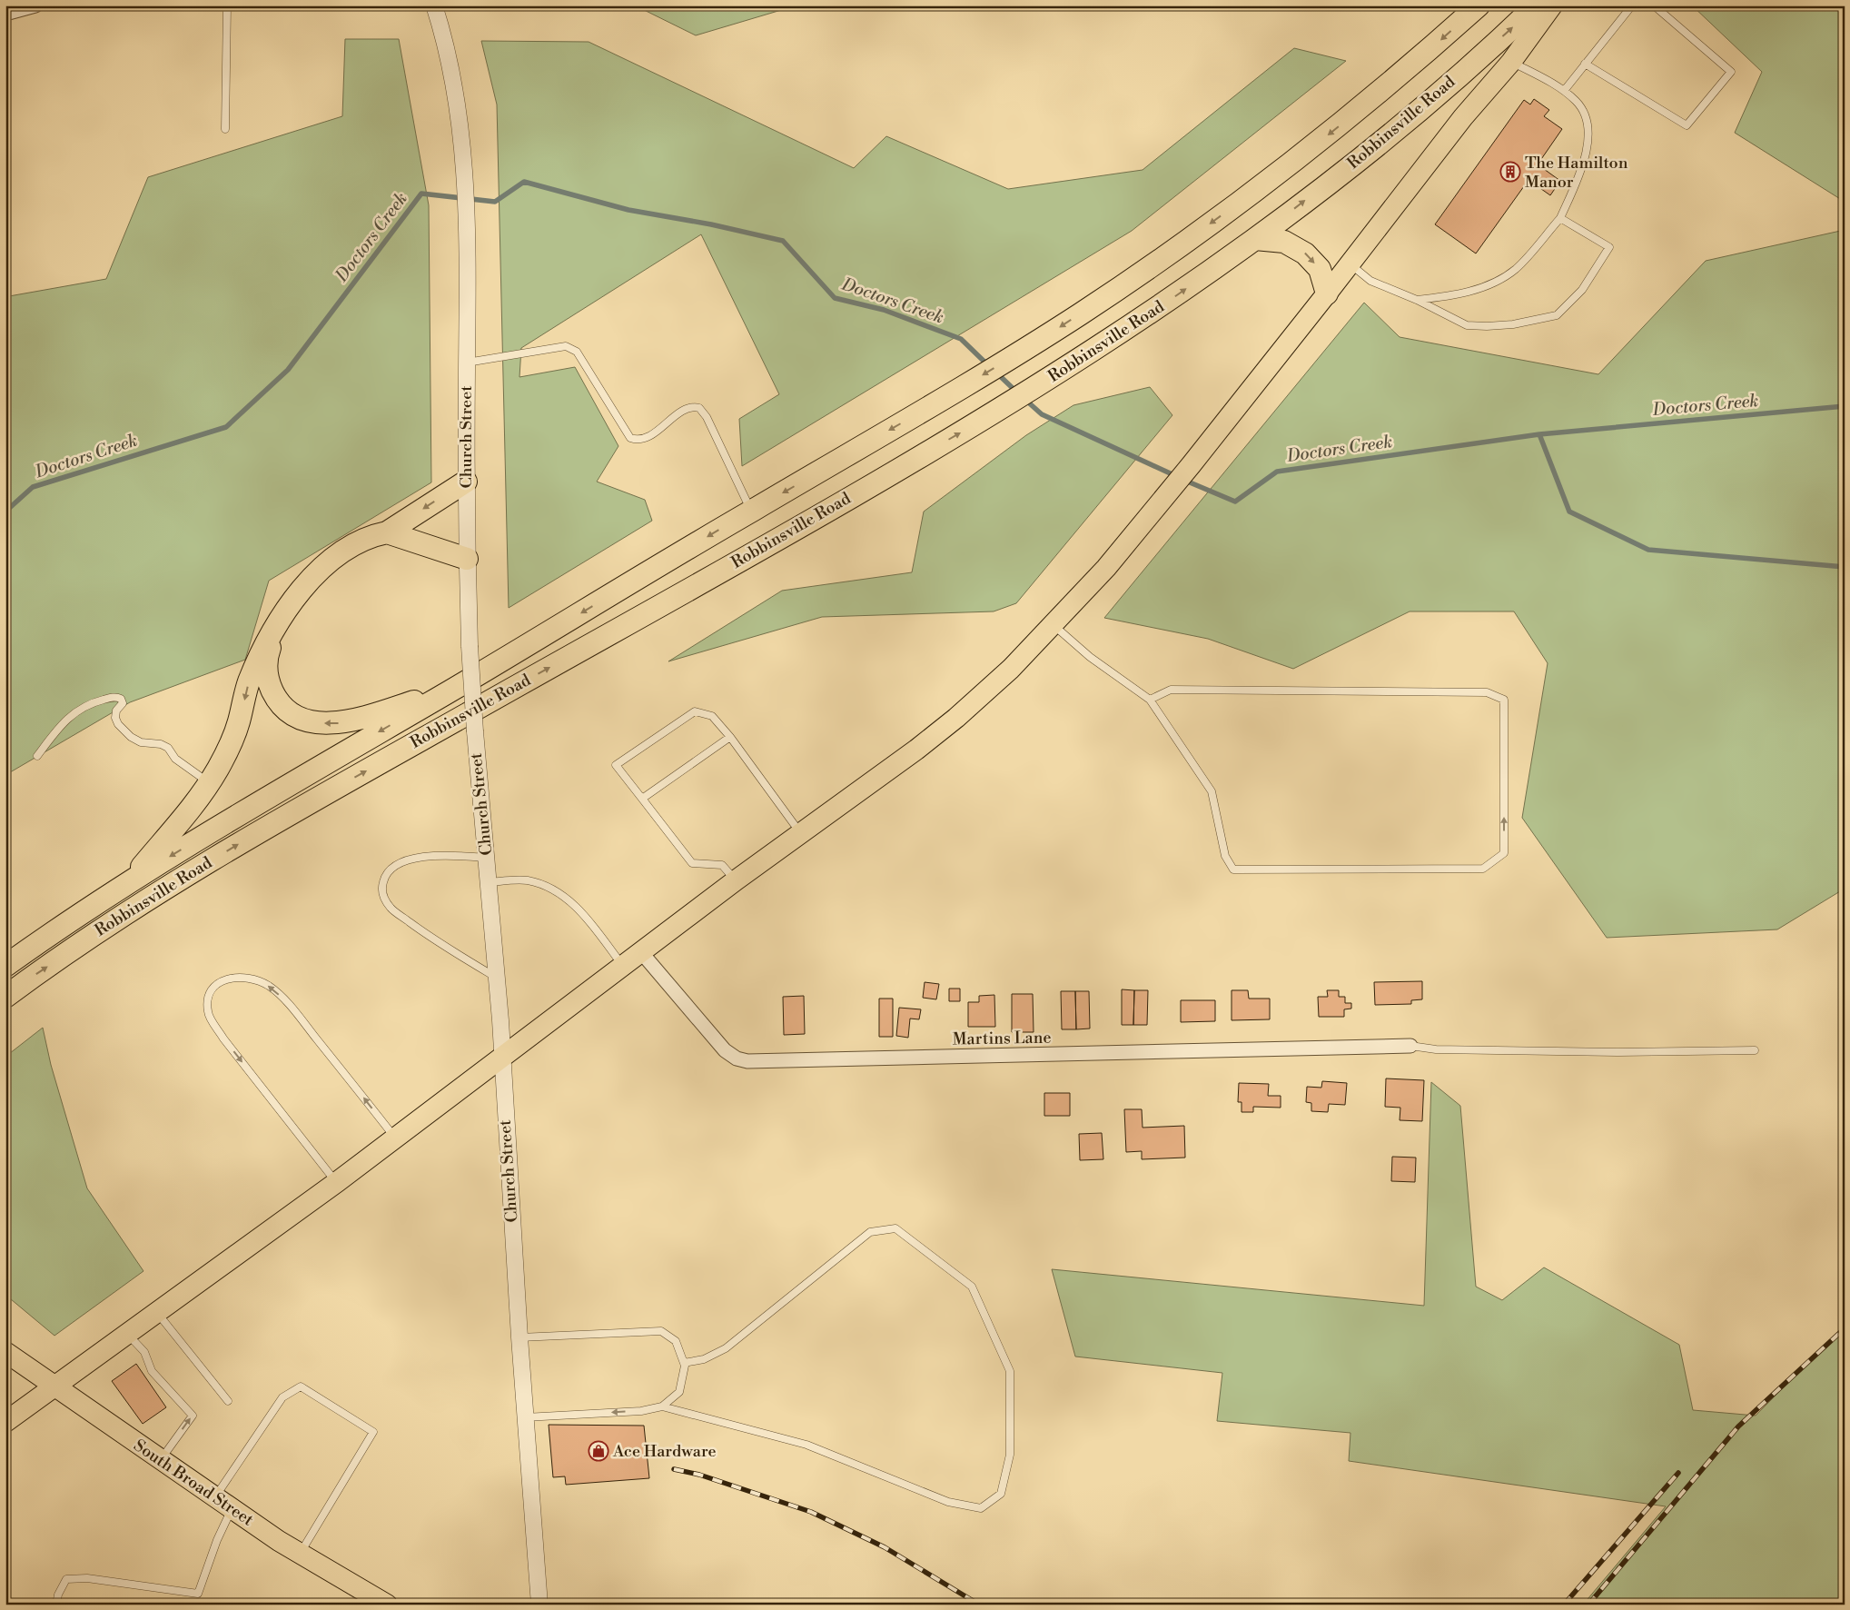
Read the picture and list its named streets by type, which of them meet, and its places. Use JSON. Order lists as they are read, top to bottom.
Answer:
{
  "streets": {
    "highway": ["Robbinsville Road"],
    "main road": ["South Broad Street"],
    "street": ["Church Street", "Martins Lane"]
  },
  "water": ["Doctors Creek"],
  "places": {
    "building": ["The Hamilton Manor"],
    "shop": ["Ace Hardware"]
  }
}
